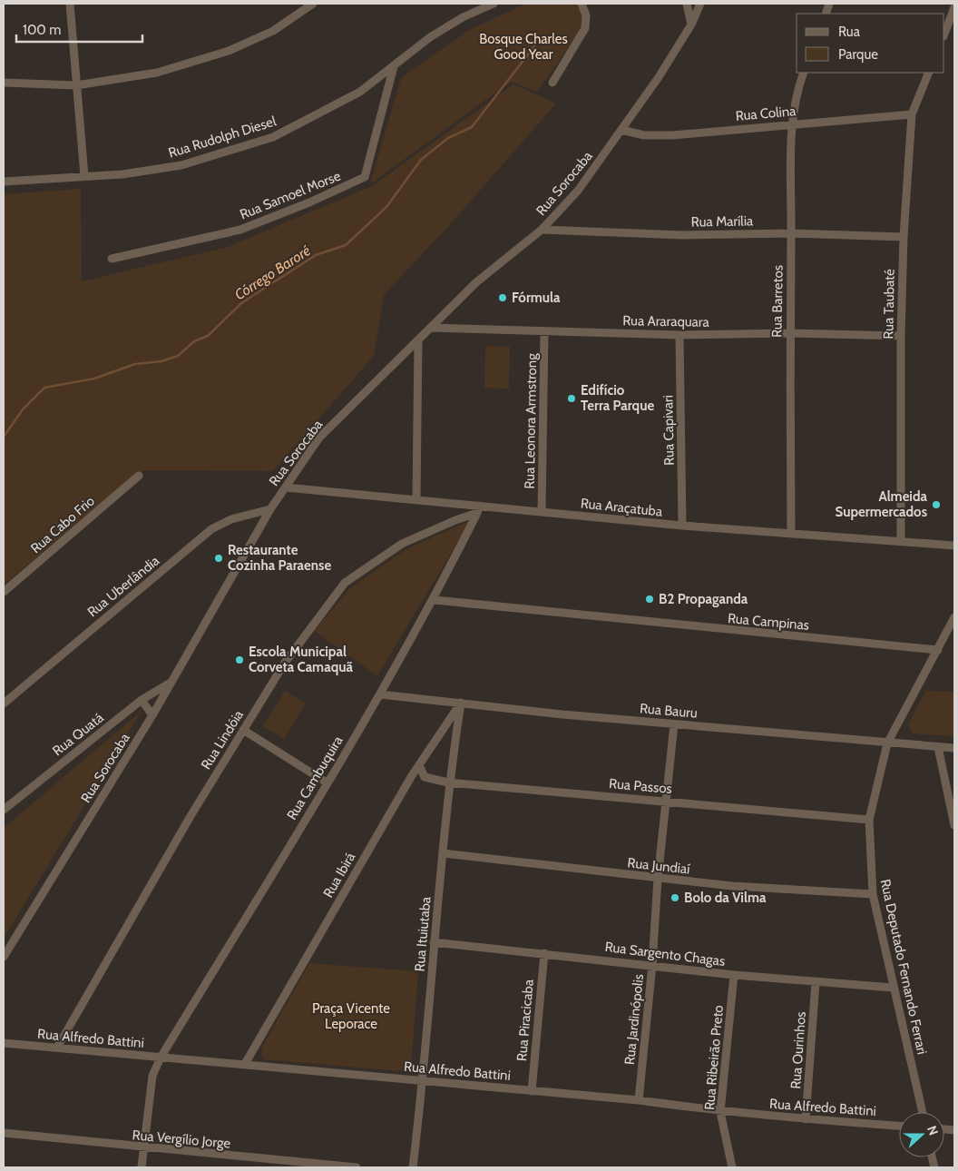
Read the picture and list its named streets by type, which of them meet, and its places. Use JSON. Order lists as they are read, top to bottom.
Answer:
{
  "streets": {
    "street": [
      "Rua Colina",
      "Rua Rudolph Diesel",
      "Rua Sorocaba",
      "Rua Samoel Morse",
      "Rua Marília",
      "Rua Barretos",
      "Rua Taubaté",
      "Rua Araraquara",
      "Rua Leonora Armstrong",
      "Rua Capivari",
      "Rua Araçatuba",
      "Rua Cabo Frio",
      "Rua Uberlândia",
      "Rua Campinas",
      "Rua Bauru",
      "Rua Quatá",
      "Rua Lindóia",
      "Rua Cambuquira",
      "Rua Passos",
      "Rua Jundiaí",
      "Rua Ibirá",
      "Rua Ituiutaba",
      "Rua Sargento Chagas",
      "Rua Deputado Fernando Ferrari",
      "Rua Jardinópolis",
      "Rua Piracicaba",
      "Rua Alfredo Battini",
      "Rua Ourinhos",
      "Rua Ribeirão Preto",
      "Rua Vergílio Jorge"
    ]
  },
  "crossings": [
    ["Rua Colina", "Rua Sorocaba"],
    ["Rua Colina", "Rua Barretos"],
    ["Rua Colina", "Rua Taubaté"],
    ["Rua Rudolph Diesel", "Rua Samoel Morse"],
    ["Rua Sorocaba", "Rua Marília"],
    ["Rua Sorocaba", "Rua Araraquara"],
    ["Rua Sorocaba", "Rua Araçatuba"],
    ["Rua Sorocaba", "Rua Uberlândia"],
    ["Rua Sorocaba", "Rua Quatá"],
    ["Rua Marília", "Rua Barretos"],
    ["Rua Marília", "Rua Taubaté"],
    ["Rua Barretos", "Rua Araraquara"],
    ["Rua Barretos", "Rua Araçatuba"],
    ["Rua Taubaté", "Rua Araraquara"],
    ["Rua Taubaté", "Rua Araçatuba"],
    ["Rua Araraquara", "Rua Leonora Armstrong"],
    ["Rua Araraquara", "Rua Capivari"],
    ["Rua Leonora Armstrong", "Rua Araçatuba"],
    ["Rua Capivari", "Rua Araçatuba"],
    ["Rua Araçatuba", "Rua Lindóia"],
    ["Rua Araçatuba", "Rua Cambuquira"],
    ["Rua Campinas", "Rua Cambuquira"],
    ["Rua Campinas", "Rua Deputado Fernando Ferrari"],
    ["Rua Bauru", "Rua Cambuquira"],
    ["Rua Bauru", "Rua Ibirá"],
    ["Rua Bauru", "Rua Ituiutaba"],
    ["Rua Bauru", "Rua Deputado Fernando Ferrari"],
    ["Rua Bauru", "Rua Jardinópolis"],
    ["Rua Lindóia", "Rua Cambuquira"],
    ["Rua Lindóia", "Rua Alfredo Battini"],
    ["Rua Cambuquira", "Rua Alfredo Battini"],
    ["Rua Cambuquira", "Rua Vergílio Jorge"],
    ["Rua Passos", "Rua Ibirá"],
    ["Rua Passos", "Rua Ituiutaba"],
    ["Rua Passos", "Rua Deputado Fernando Ferrari"],
    ["Rua Passos", "Rua Jardinópolis"],
    ["Rua Jundiaí", "Rua Ituiutaba"],
    ["Rua Jundiaí", "Rua Deputado Fernando Ferrari"],
    ["Rua Jundiaí", "Rua Jardinópolis"],
    ["Rua Ibirá", "Rua Ituiutaba"],
    ["Rua Ibirá", "Rua Alfredo Battini"],
    ["Rua Ituiutaba", "Rua Sargento Chagas"],
    ["Rua Ituiutaba", "Rua Alfredo Battini"],
    ["Rua Sargento Chagas", "Rua Deputado Fernando Ferrari"],
    ["Rua Sargento Chagas", "Rua Jardinópolis"],
    ["Rua Sargento Chagas", "Rua Piracicaba"],
    ["Rua Sargento Chagas", "Rua Ourinhos"],
    ["Rua Sargento Chagas", "Rua Ribeirão Preto"],
    ["Rua Jardinópolis", "Rua Alfredo Battini"],
    ["Rua Piracicaba", "Rua Alfredo Battini"],
    ["Rua Alfredo Battini", "Rua Ourinhos"],
    ["Rua Alfredo Battini", "Rua Ribeirão Preto"]
  ],
  "water": ["Córrego Baroré"],
  "parks": ["Bosque Charles Good Year", "Praça Vicente Leporace"],
  "places": [
    "Fórmula",
    "Edifício Terra Parque",
    "Almeida Supermercados",
    "Restaurante Cozinha Paraense",
    "B2 Propaganda",
    "Escola Municipal Corveta Camaquã",
    "Bolo da Vilma"
  ],
  "legend": ["Rua", "Parque"],
  "scale_bar": "100 m",
  "north": "right"
}
